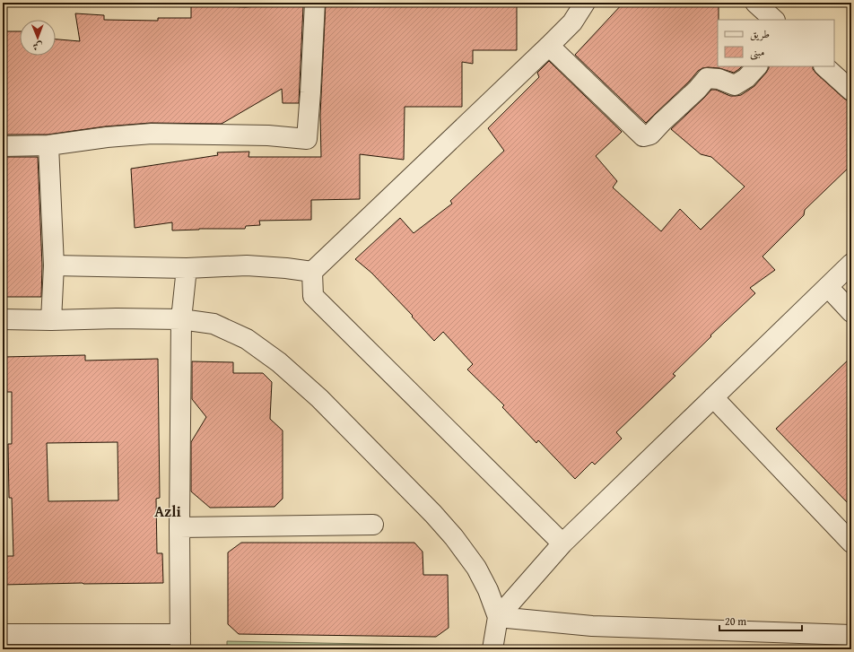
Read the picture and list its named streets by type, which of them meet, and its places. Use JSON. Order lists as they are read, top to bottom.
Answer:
{
  "districts": ["Azli"],
  "legend": ["طريق", "مبنى"],
  "scale_bar": "20 m",
  "north": "bottom"
}
